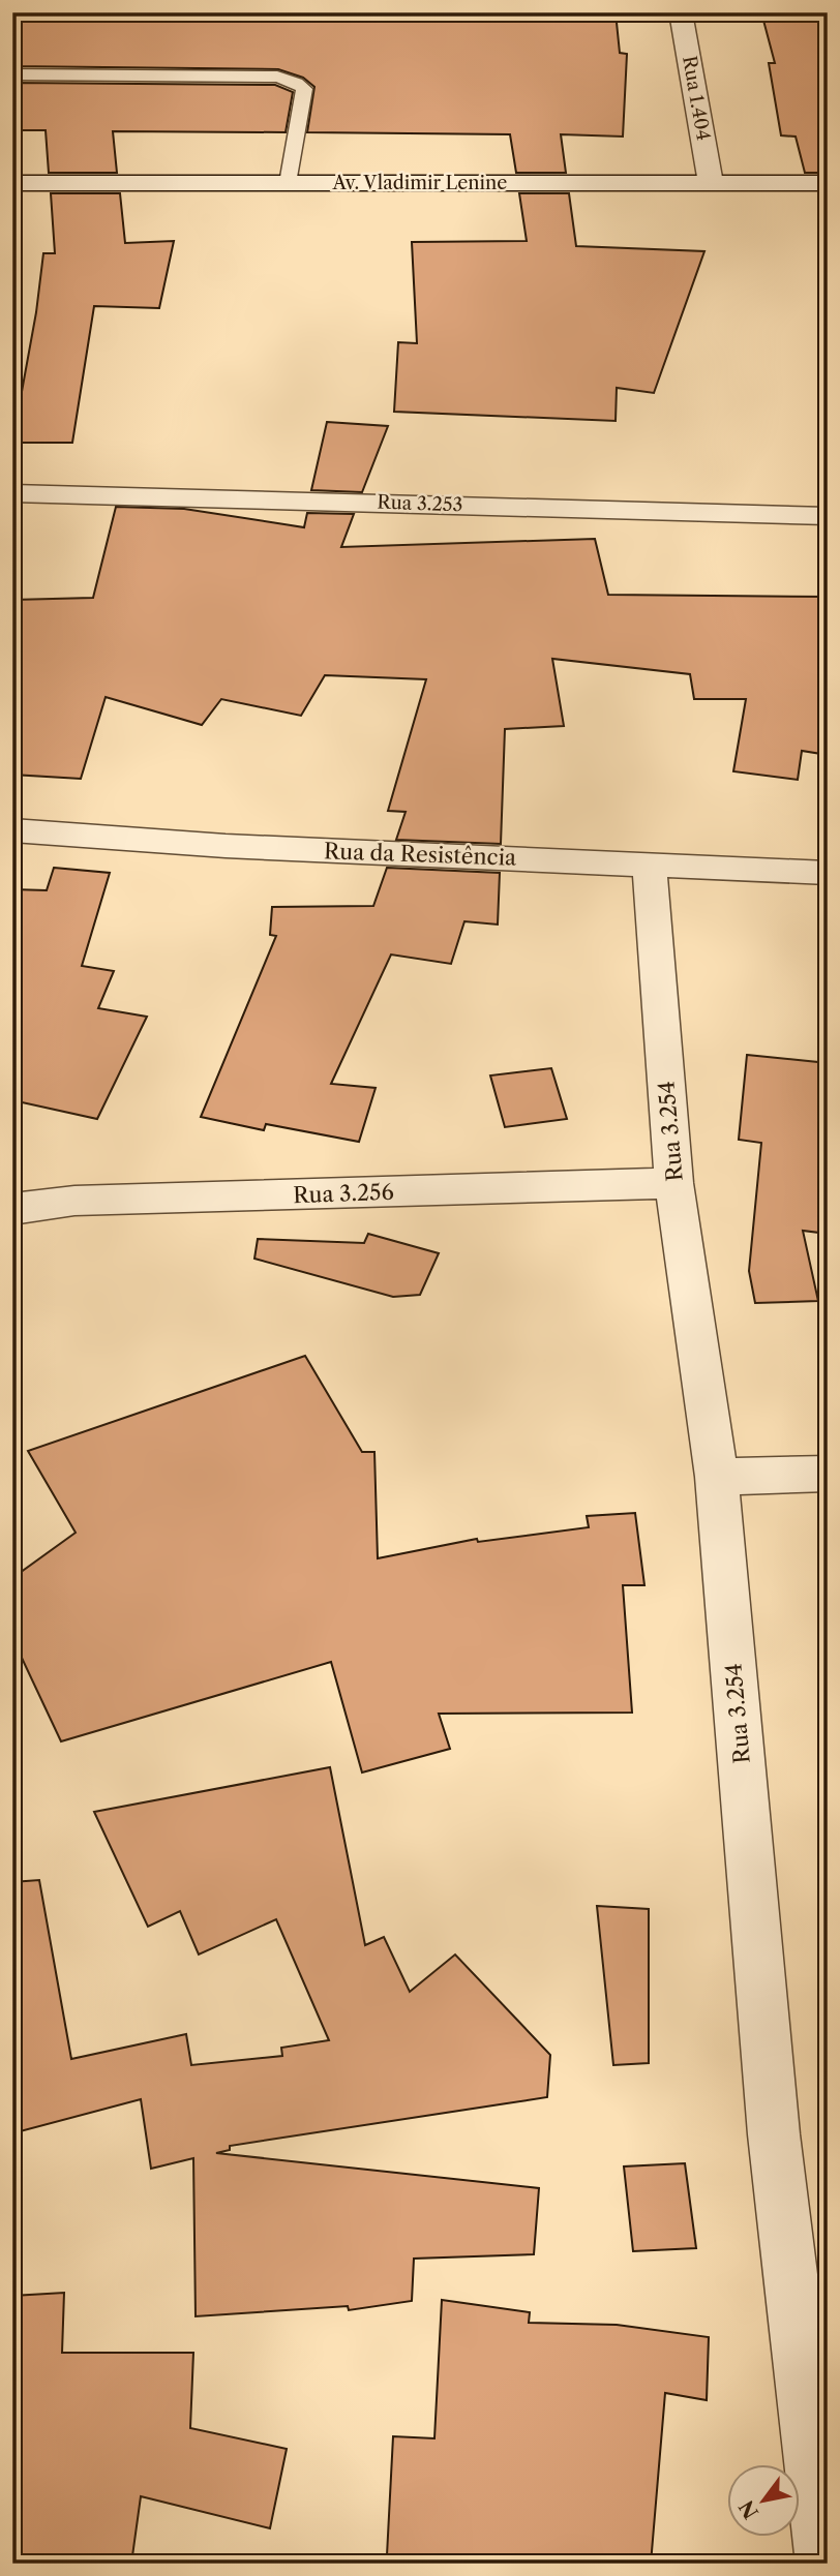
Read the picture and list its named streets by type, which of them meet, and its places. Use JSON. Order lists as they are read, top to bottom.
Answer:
{
  "streets": {
    "street": [
      "Rua 1.404",
      "Av. Vladimir Lenine",
      "Rua 3.253",
      "Rua da Resistência",
      "Rua 3.254",
      "Rua 3.256"
    ]
  },
  "crossings": [
    ["Rua 1.404", "Av. Vladimir Lenine"],
    ["Rua da Resistência", "Rua 3.254"],
    ["Rua 3.254", "Rua 3.256"]
  ],
  "north": "bottom left"
}
